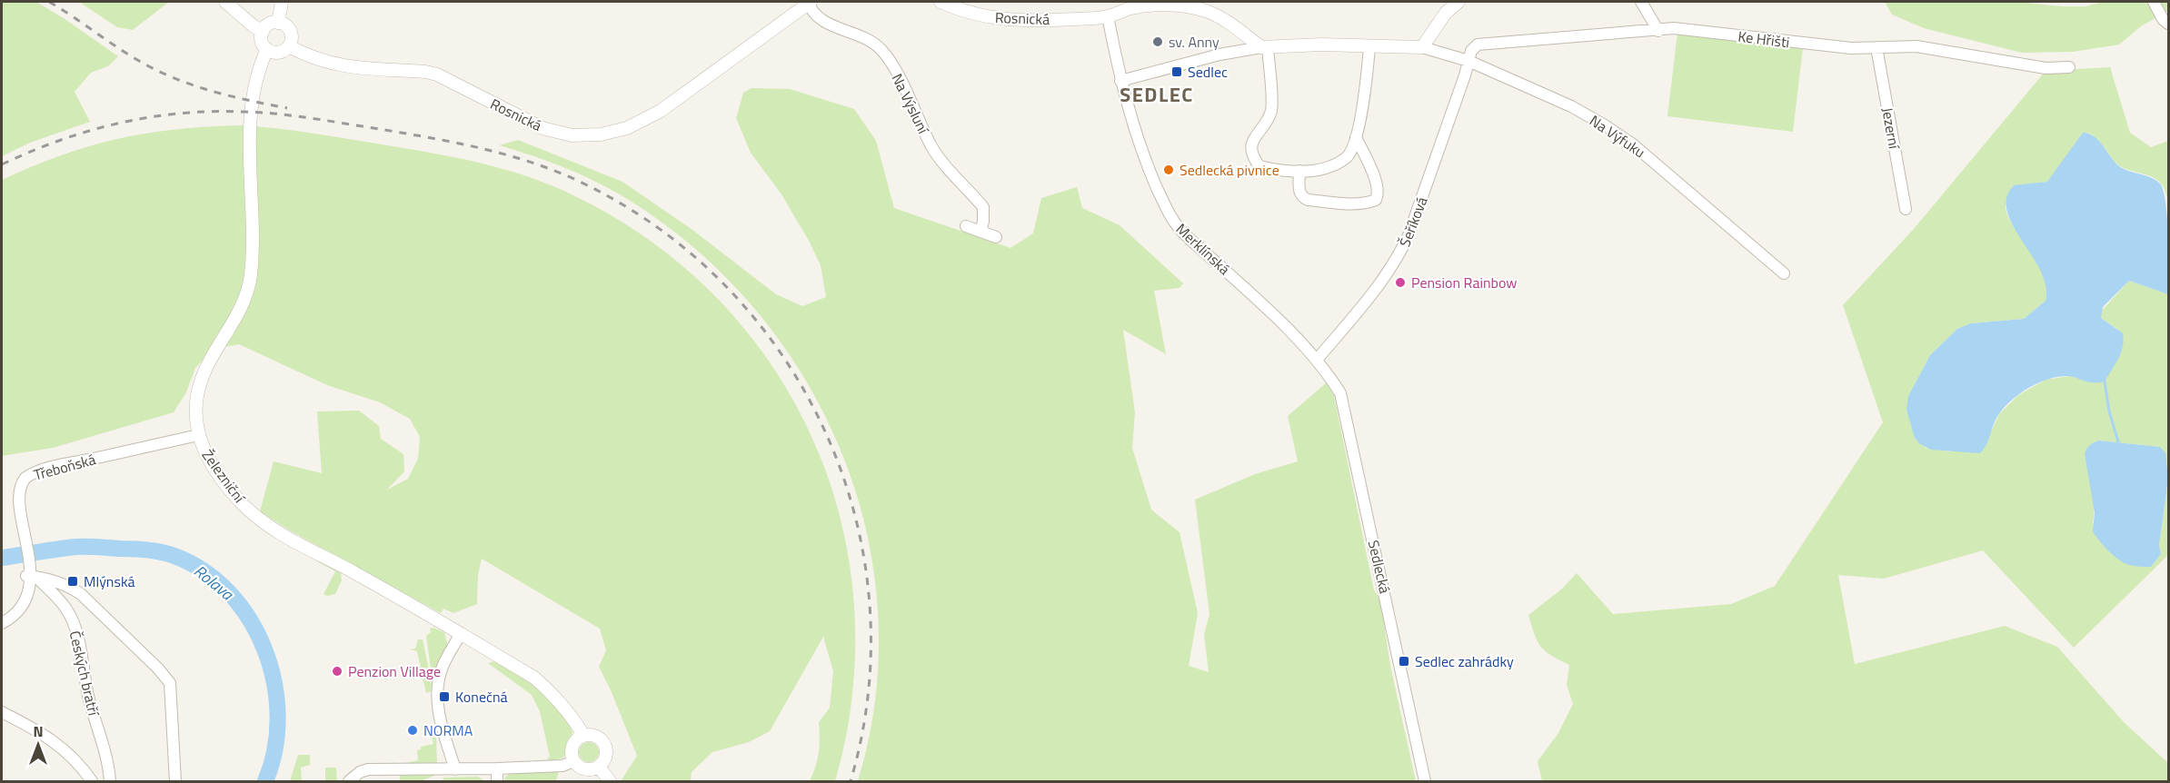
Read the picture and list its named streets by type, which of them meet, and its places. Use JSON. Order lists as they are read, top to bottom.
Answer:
{
  "streets": {
    "street": [
      "Rosnická",
      "Ke Hřišti",
      "Na Výsluní",
      "Jezerní",
      "Na Výfuku",
      "Šeříková",
      "Merklínská",
      "Třeboňská",
      "Železniční",
      "Sedlecká",
      "Českých bratří"
    ]
  },
  "crossings": [
    ["Rosnická", "Na Výsluní"],
    ["Rosnická", "Merklínská"],
    ["Rosnická", "Železniční"],
    ["Ke Hřišti", "Jezerní"],
    ["Ke Hřišti", "Na Výfuku"],
    ["Ke Hřišti", "Šeříková"],
    ["Na Výfuku", "Šeříková"],
    ["Šeříková", "Merklínská"],
    ["Šeříková", "Sedlecká"],
    ["Merklínská", "Sedlecká"],
    ["Třeboňská", "Železniční"],
    ["Třeboňská", "Českých bratří"]
  ],
  "districts": ["SEDLEC"],
  "water": ["Rolava"],
  "places": {
    "other": [
      "sv. Anny",
      "Sedlecká pivnice",
      "Pension Rainbow",
      "Penzion Village",
      "NORMA"
    ],
    "transit": [
      "Sedlec",
      "Mlýnská",
      "Sedlec zahrádky",
      "Konečná"
    ]
  },
  "north": "top"
}
